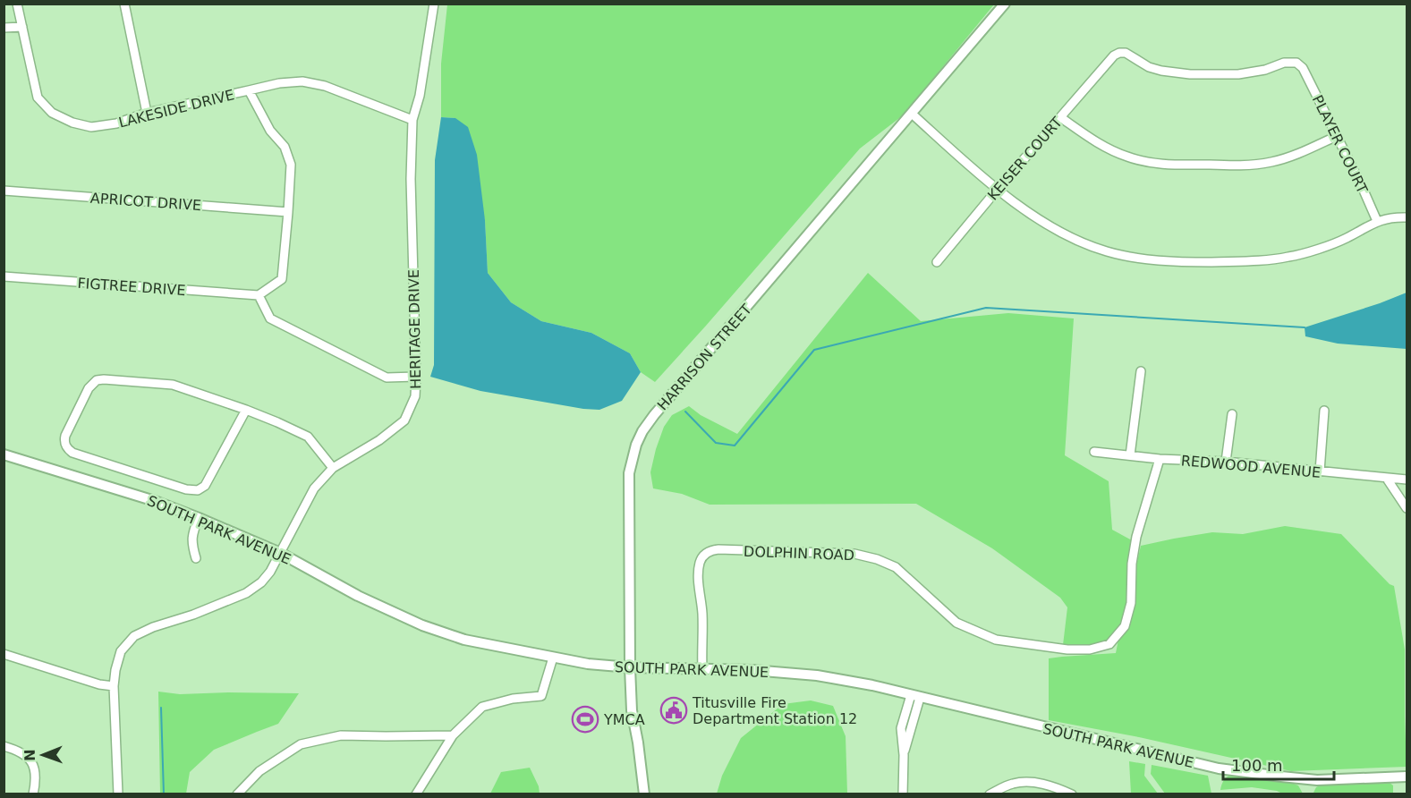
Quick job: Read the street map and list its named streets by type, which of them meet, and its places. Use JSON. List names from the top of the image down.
{
  "streets": {
    "street": [
      "LAKESIDE DRIVE",
      "PLAYER COURT",
      "KEISER COURT",
      "APRICOT DRIVE",
      "FIGTREE DRIVE",
      "HERITAGE DRIVE",
      "HARRISON STREET",
      "REDWOOD AVENUE",
      "SOUTH PARK AVENUE",
      "DOLPHIN ROAD"
    ]
  },
  "crossings": [
    ["LAKESIDE DRIVE", "HERITAGE DRIVE"],
    ["PLAYER COURT", "KEISER COURT"],
    ["HERITAGE DRIVE", "SOUTH PARK AVENUE"],
    ["HARRISON STREET", "SOUTH PARK AVENUE"],
    ["REDWOOD AVENUE", "DOLPHIN ROAD"],
    ["SOUTH PARK AVENUE", "DOLPHIN ROAD"]
  ],
  "places": {
    "public building": ["Titusville Fire Department Station 12"],
    "sports": ["YMCA"]
  },
  "scale_bar": "100 m",
  "north": "left"
}
